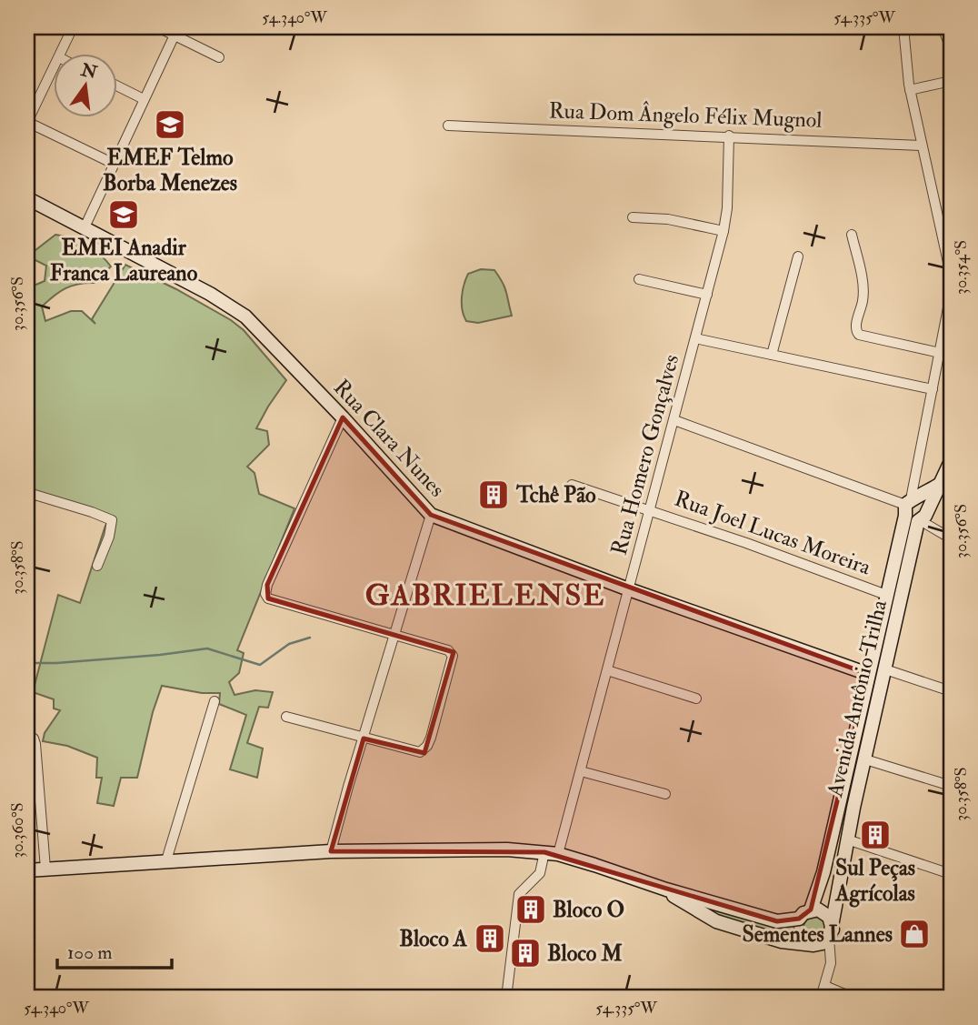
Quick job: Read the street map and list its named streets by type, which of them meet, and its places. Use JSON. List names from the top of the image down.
{
  "streets": {
    "main road": ["Rua Clara Nunes", "Avenida Antônio Trilha"],
    "street": ["Rua Dom Ângelo Félix Mugnol", "Rua Homero Gonçalves", "Rua Joel Lucas Moreira"]
  },
  "crossings": [
    ["Rua Dom Ângelo Félix Mugnol", "Rua Homero Gonçalves"],
    ["Rua Clara Nunes", "Rua Homero Gonçalves"],
    ["Rua Clara Nunes", "Avenida Antônio Trilha"],
    ["Rua Homero Gonçalves", "Rua Joel Lucas Moreira"],
    ["Rua Joel Lucas Moreira", "Avenida Antônio Trilha"]
  ],
  "districts": ["GABRIELENSE"],
  "places": {
    "school or university": ["EMEF Telmo Borba Menezes", "EMEI Anadir Franca Laureano"],
    "building": [
      "Tchê Pão",
      "Sul Peças Agrícolas",
      "Bloco O",
      "Bloco A",
      "Bloco M"
    ],
    "shop": ["Sementes Lannes"]
  },
  "scale_bar": "100 m",
  "north": "top",
  "coordinates": [
    "54.340°W",
    "54.335°W",
    "30.354°S",
    "30.356°S",
    "30.358°S",
    "30.360°S"
  ]
}
